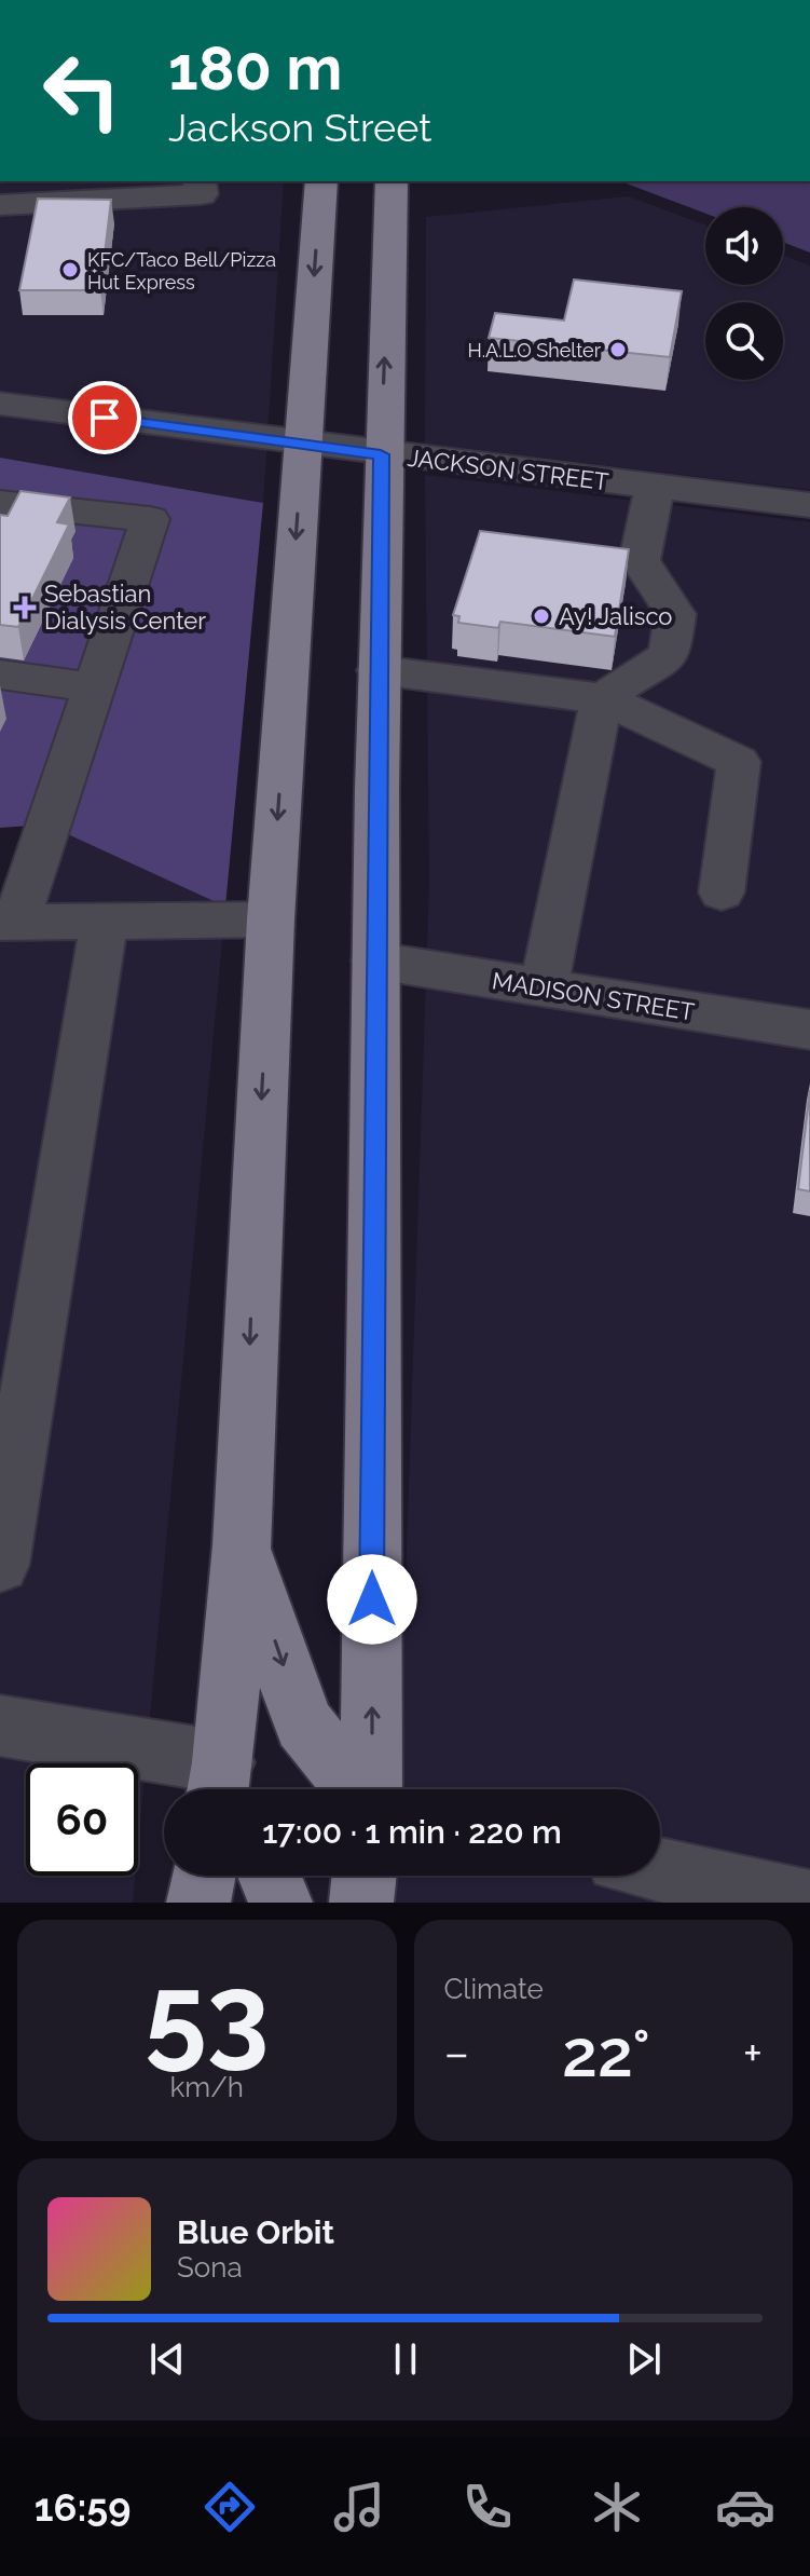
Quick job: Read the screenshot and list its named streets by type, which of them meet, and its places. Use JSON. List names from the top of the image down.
{
  "streets": {
    "street": ["JACKSON STREET", "MADISON STREET"]
  },
  "places": {
    "other": ["KFC/Taco Bell/Pizza Hut Express", "H.A.L.O Shelter", "Ay! Jalisco"],
    "health": ["Sebastian Dialysis Center"]
  },
  "page": {
    "turn": ["180 m", "Jackson Street"],
    "limit": "60",
    "trip": "17:00 · 1 min · 220 m",
    "tile": [
      ["53", "km/h"],
      "Climate"
    ],
    "heat": ["−", "22°", "+"],
    "song": ["Blue Orbit", "Sona"],
    "tabs": "16:59"
  }
}
